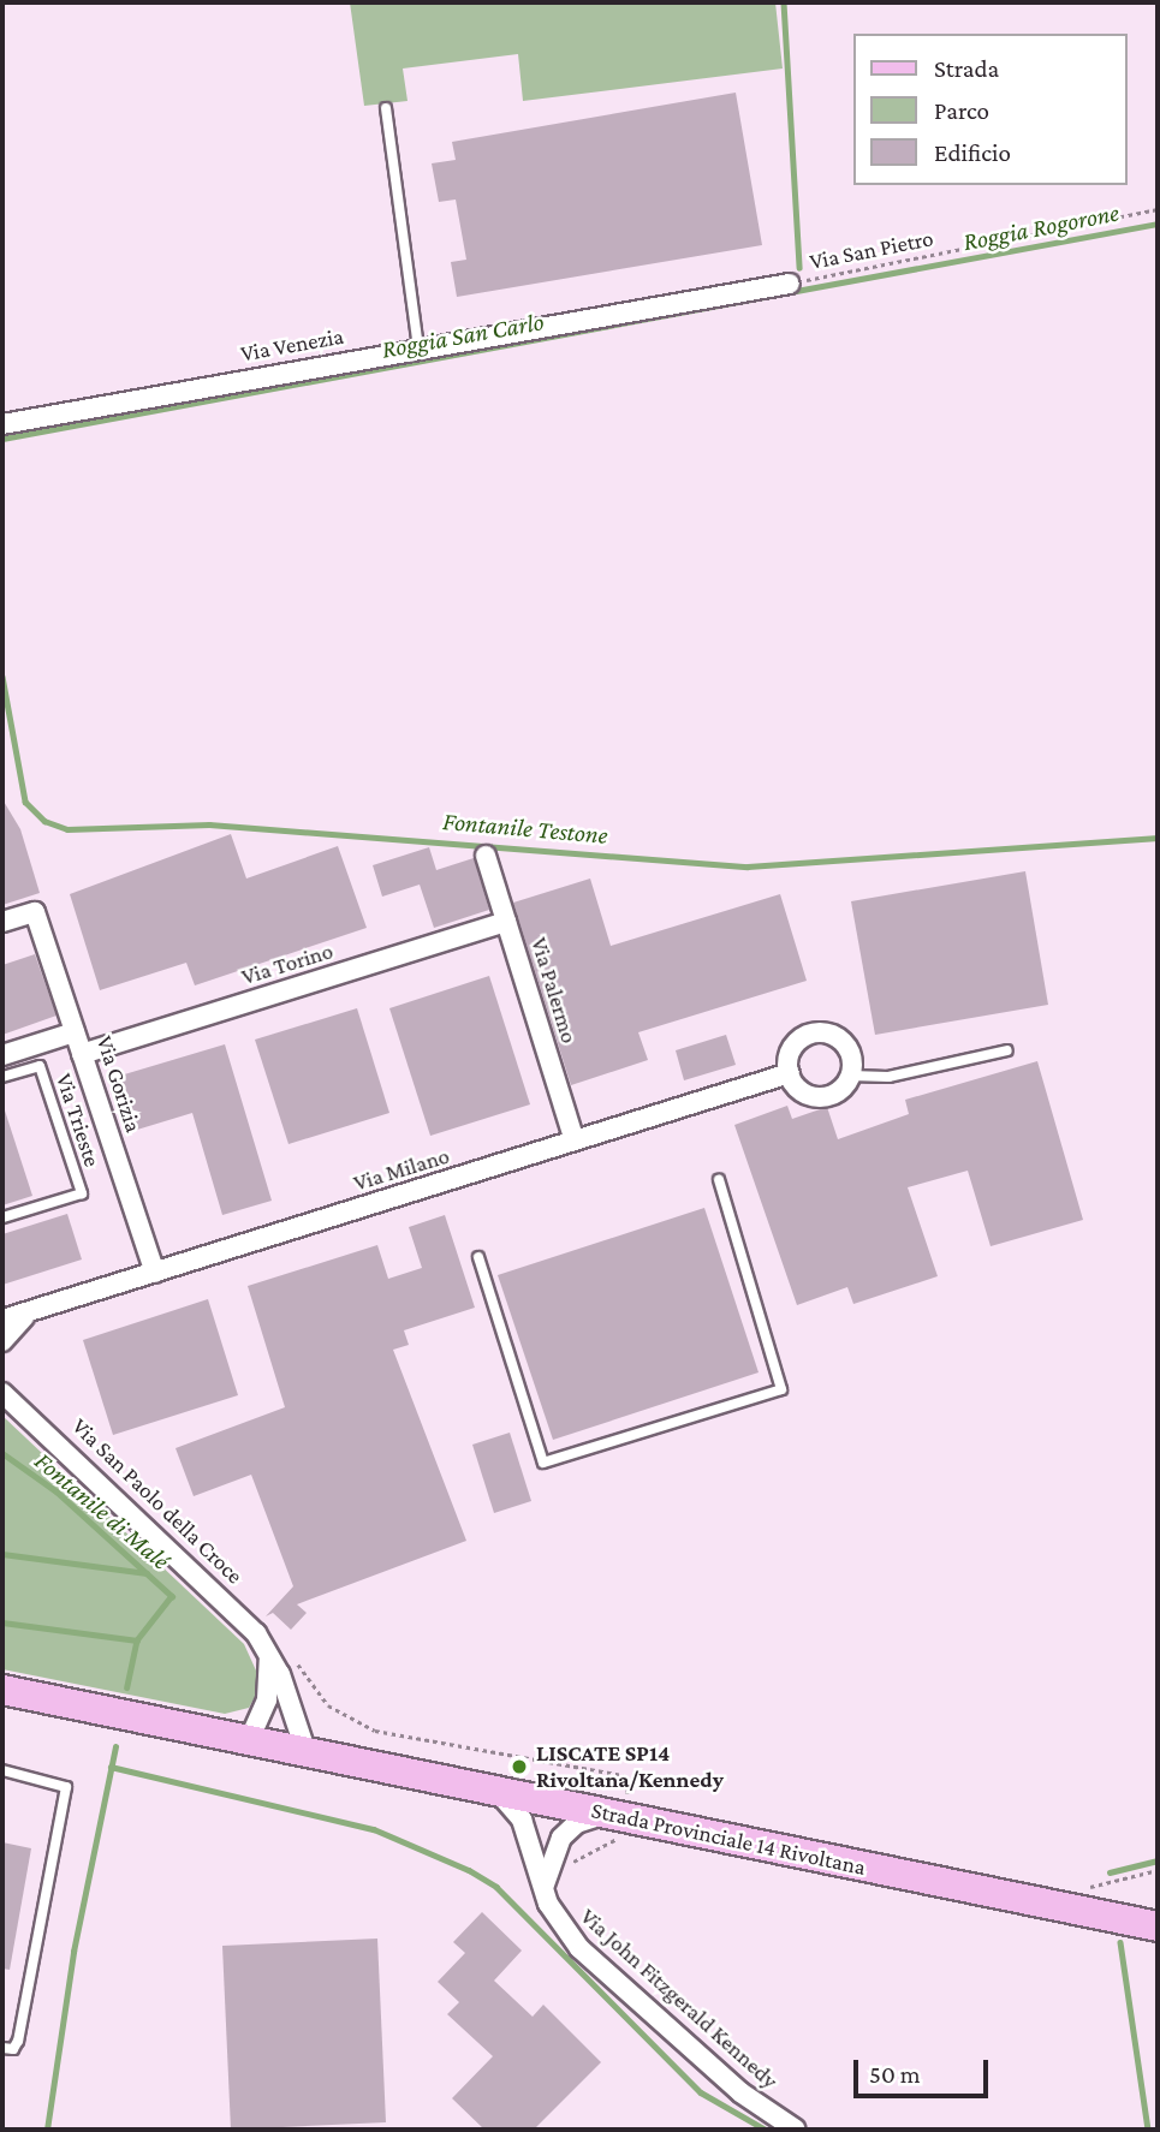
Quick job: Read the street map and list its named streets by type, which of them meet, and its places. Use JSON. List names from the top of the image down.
{
  "streets": {
    "main road": ["Strada Provinciale 14 Rivoltana"],
    "street": [
      "Via Venezia",
      "Via Torino",
      "Via Palermo",
      "Via Gorizia",
      "Via Milano",
      "Via San Paolo della Croce",
      "Via John Fitzgerald Kennedy"
    ],
    "lane": ["Via Trieste"],
    "path": ["Via San Pietro"]
  },
  "crossings": [
    ["Via San Pietro", "Via Venezia"],
    ["Via Torino", "Via Palermo"],
    ["Via Torino", "Via Gorizia"],
    ["Via Palermo", "Via Milano"],
    ["Via Gorizia", "Via Milano"],
    ["Via San Paolo della Croce", "Strada Provinciale 14 Rivoltana"],
    ["Strada Provinciale 14 Rivoltana", "Via John Fitzgerald Kennedy"]
  ],
  "water": [
    "Roggia Rogorone",
    "Roggia San Carlo",
    "Fontanile Testone",
    "Fontanile di Malé"
  ],
  "places": ["LISCATE SP14 Rivoltana/Kennedy"],
  "legend": ["Strada", "Parco", "Edificio"],
  "scale_bar": "50 m"
}
